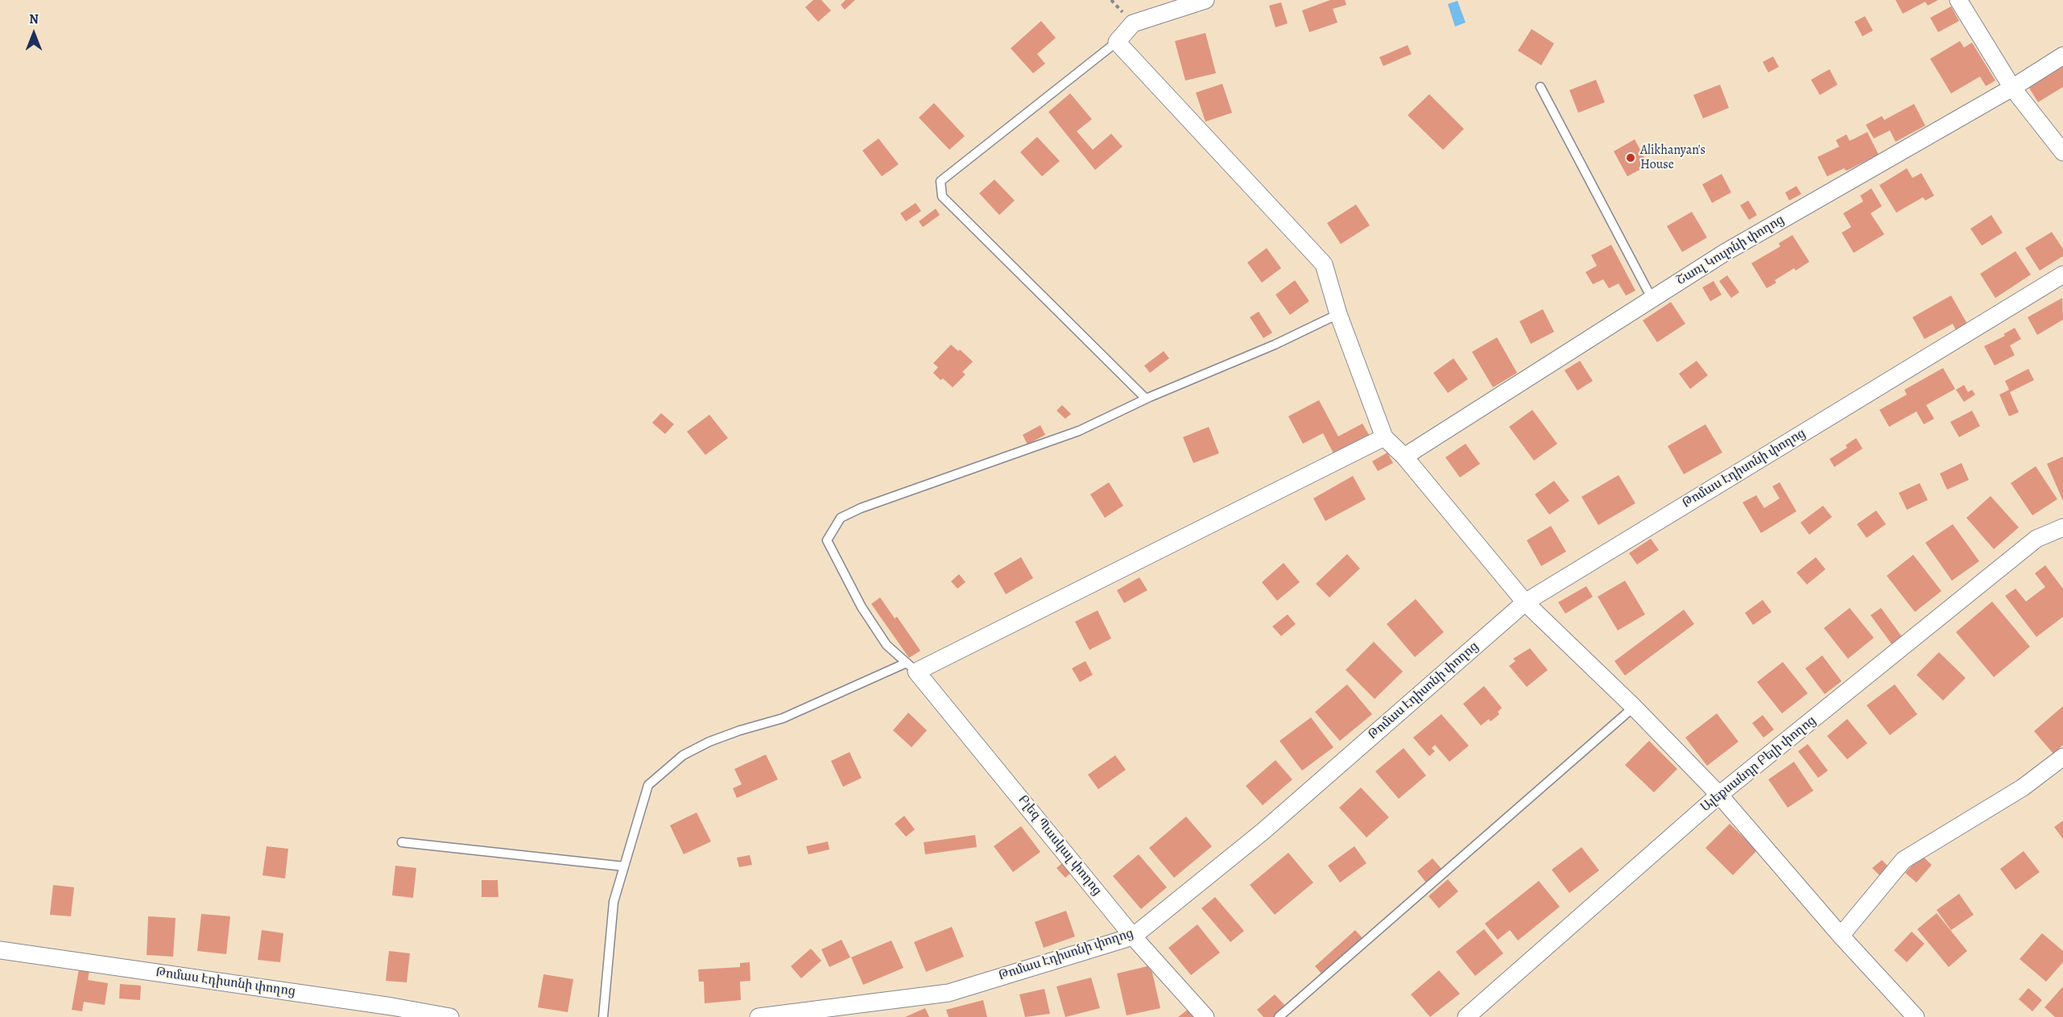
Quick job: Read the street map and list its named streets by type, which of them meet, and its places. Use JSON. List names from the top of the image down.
{
  "streets": {
    "street": [
      "Շառլ Կուլոնի փողոց",
      "Թոմաս Էդիսոնի փողոց",
      "Ալեքսանդր Բելի փողոց",
      "Բլեզ Պասկալ փողոց"
    ]
  },
  "crossings": [
    ["Թոմաս Էդիսոնի փողոց", "Բլեզ Պասկալ փողոց"]
  ],
  "places": ["Alikhanyan's House"],
  "north": "top"
}
